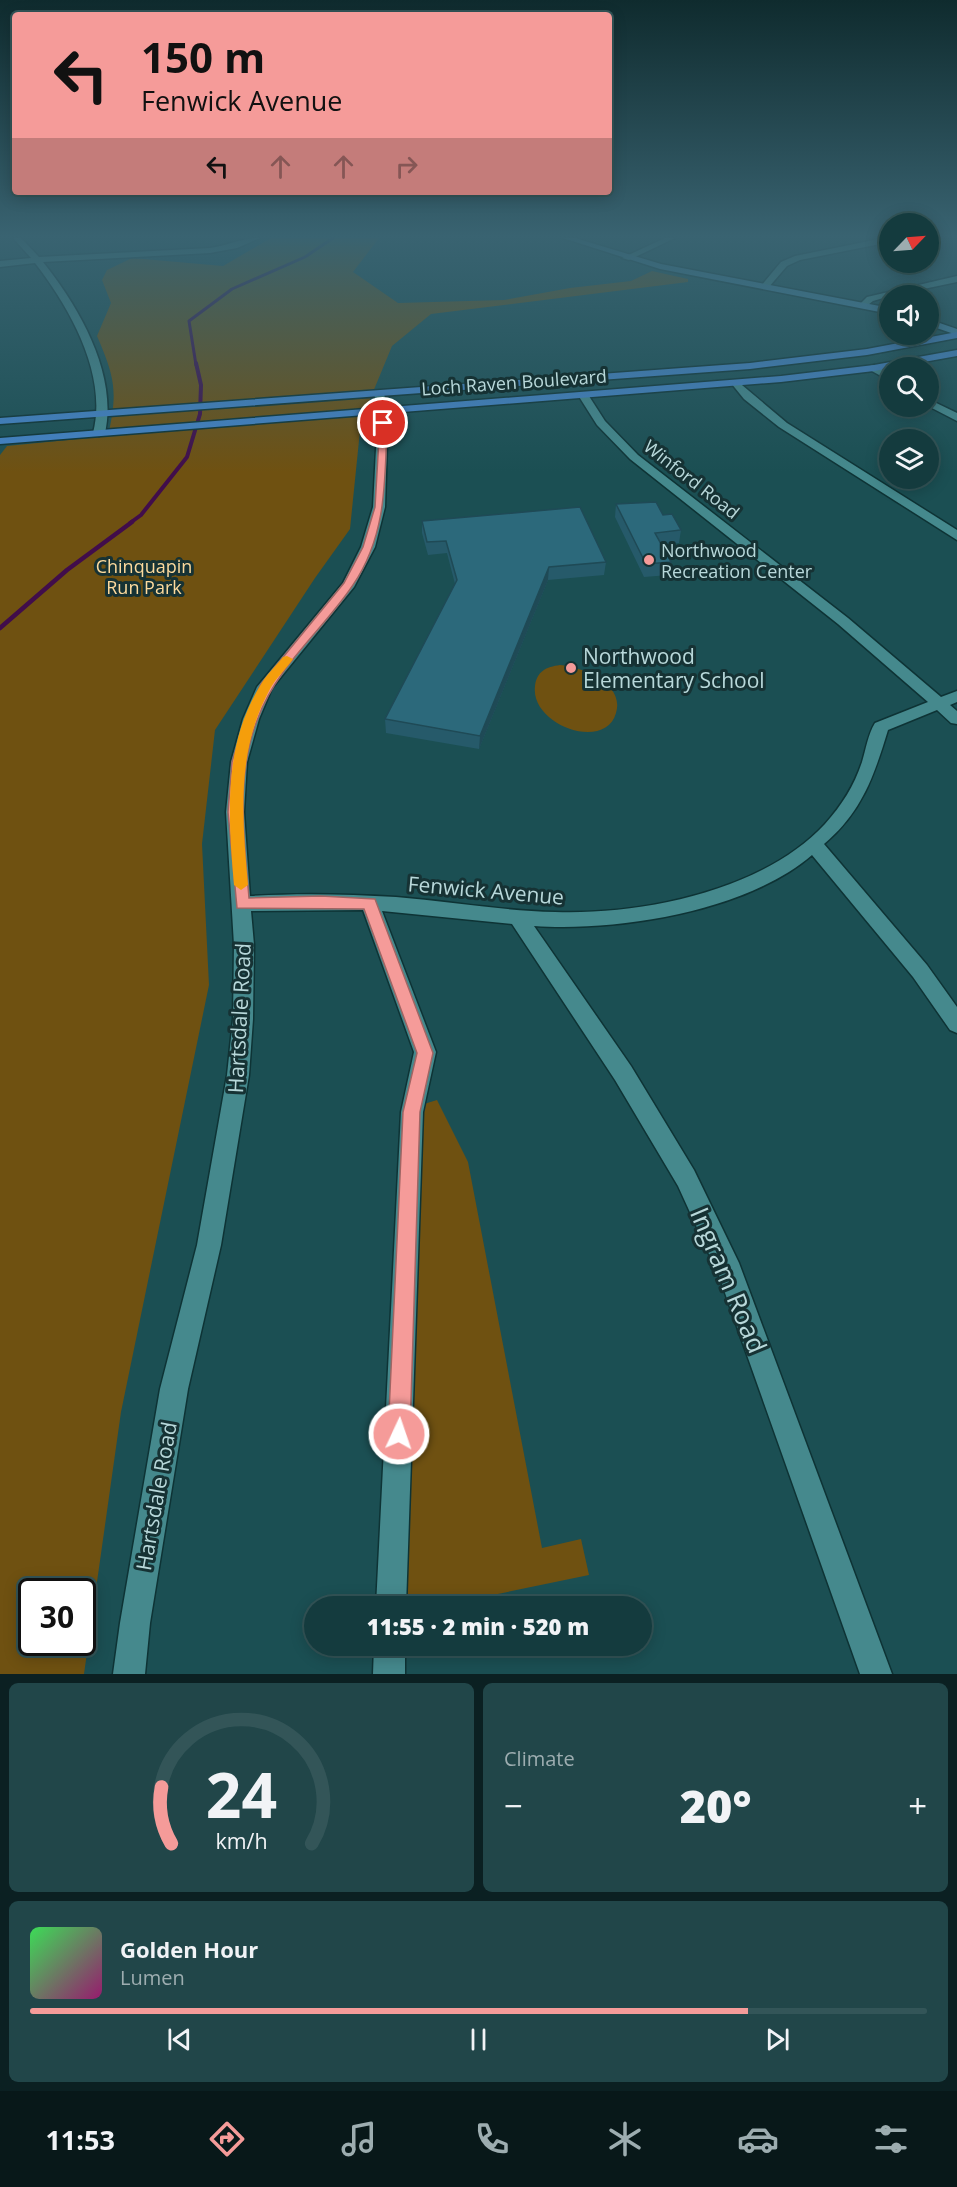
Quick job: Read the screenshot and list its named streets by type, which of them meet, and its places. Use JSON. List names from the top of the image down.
{
  "streets": {
    "main road": ["Loch Raven Boulevard"],
    "street": [
      "Winford Road",
      "Fenwick Avenue",
      "Hartsdale Road",
      "Ingram Road"
    ]
  },
  "crossings": [
    ["Loch Raven Boulevard", "Winford Road"],
    ["Loch Raven Boulevard", "Hartsdale Road"],
    ["Winford Road", "Fenwick Avenue"],
    ["Fenwick Avenue", "Hartsdale Road"],
    ["Fenwick Avenue", "Ingram Road"]
  ],
  "parks": ["Chinquapin Run Park"],
  "places": ["Northwood Recreation Center", "Northwood Elementary School"],
  "north": "top right",
  "page": {
    "turn": ["150 m", "Fenwick Avenue"],
    "limit": "30",
    "trip": "11:55 · 2 min · 520 m",
    "tile": "Climate",
    "heat": ["−", "20°", "+"],
    "song": ["Golden Hour", "Lumen"],
    "tabs": "11:53",
    "gauge": ["24", "km/h"]
  }
}
